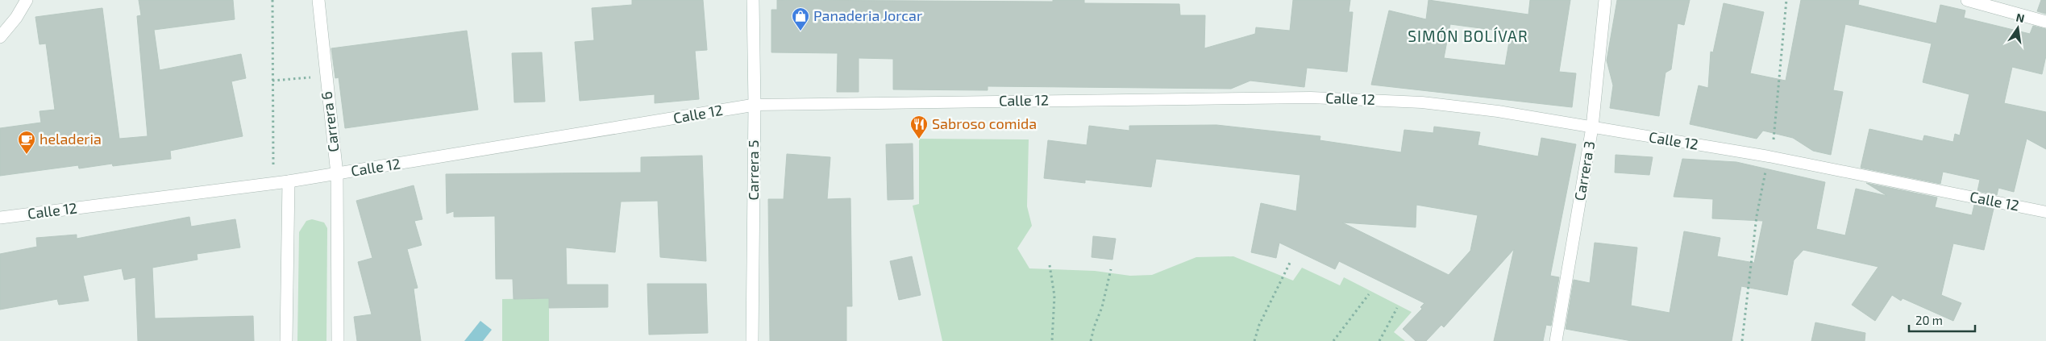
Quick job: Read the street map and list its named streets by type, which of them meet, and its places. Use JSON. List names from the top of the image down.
{
  "streets": {
    "street": [
      "Calle 12",
      "Carrera 6",
      "Carrera 5",
      "Carrera 3"
    ]
  },
  "crossings": [
    ["Calle 12", "Carrera 6"],
    ["Calle 12", "Carrera 5"],
    ["Calle 12", "Carrera 3"]
  ],
  "districts": ["SIMÓN BOLÍVAR"],
  "places": {
    "shop": ["Panaderia Jorcar"],
    "restaurant": ["Sabroso comida"],
    "cafe": ["heladeria"]
  },
  "scale_bar": "20 m",
  "north": "top"
}
